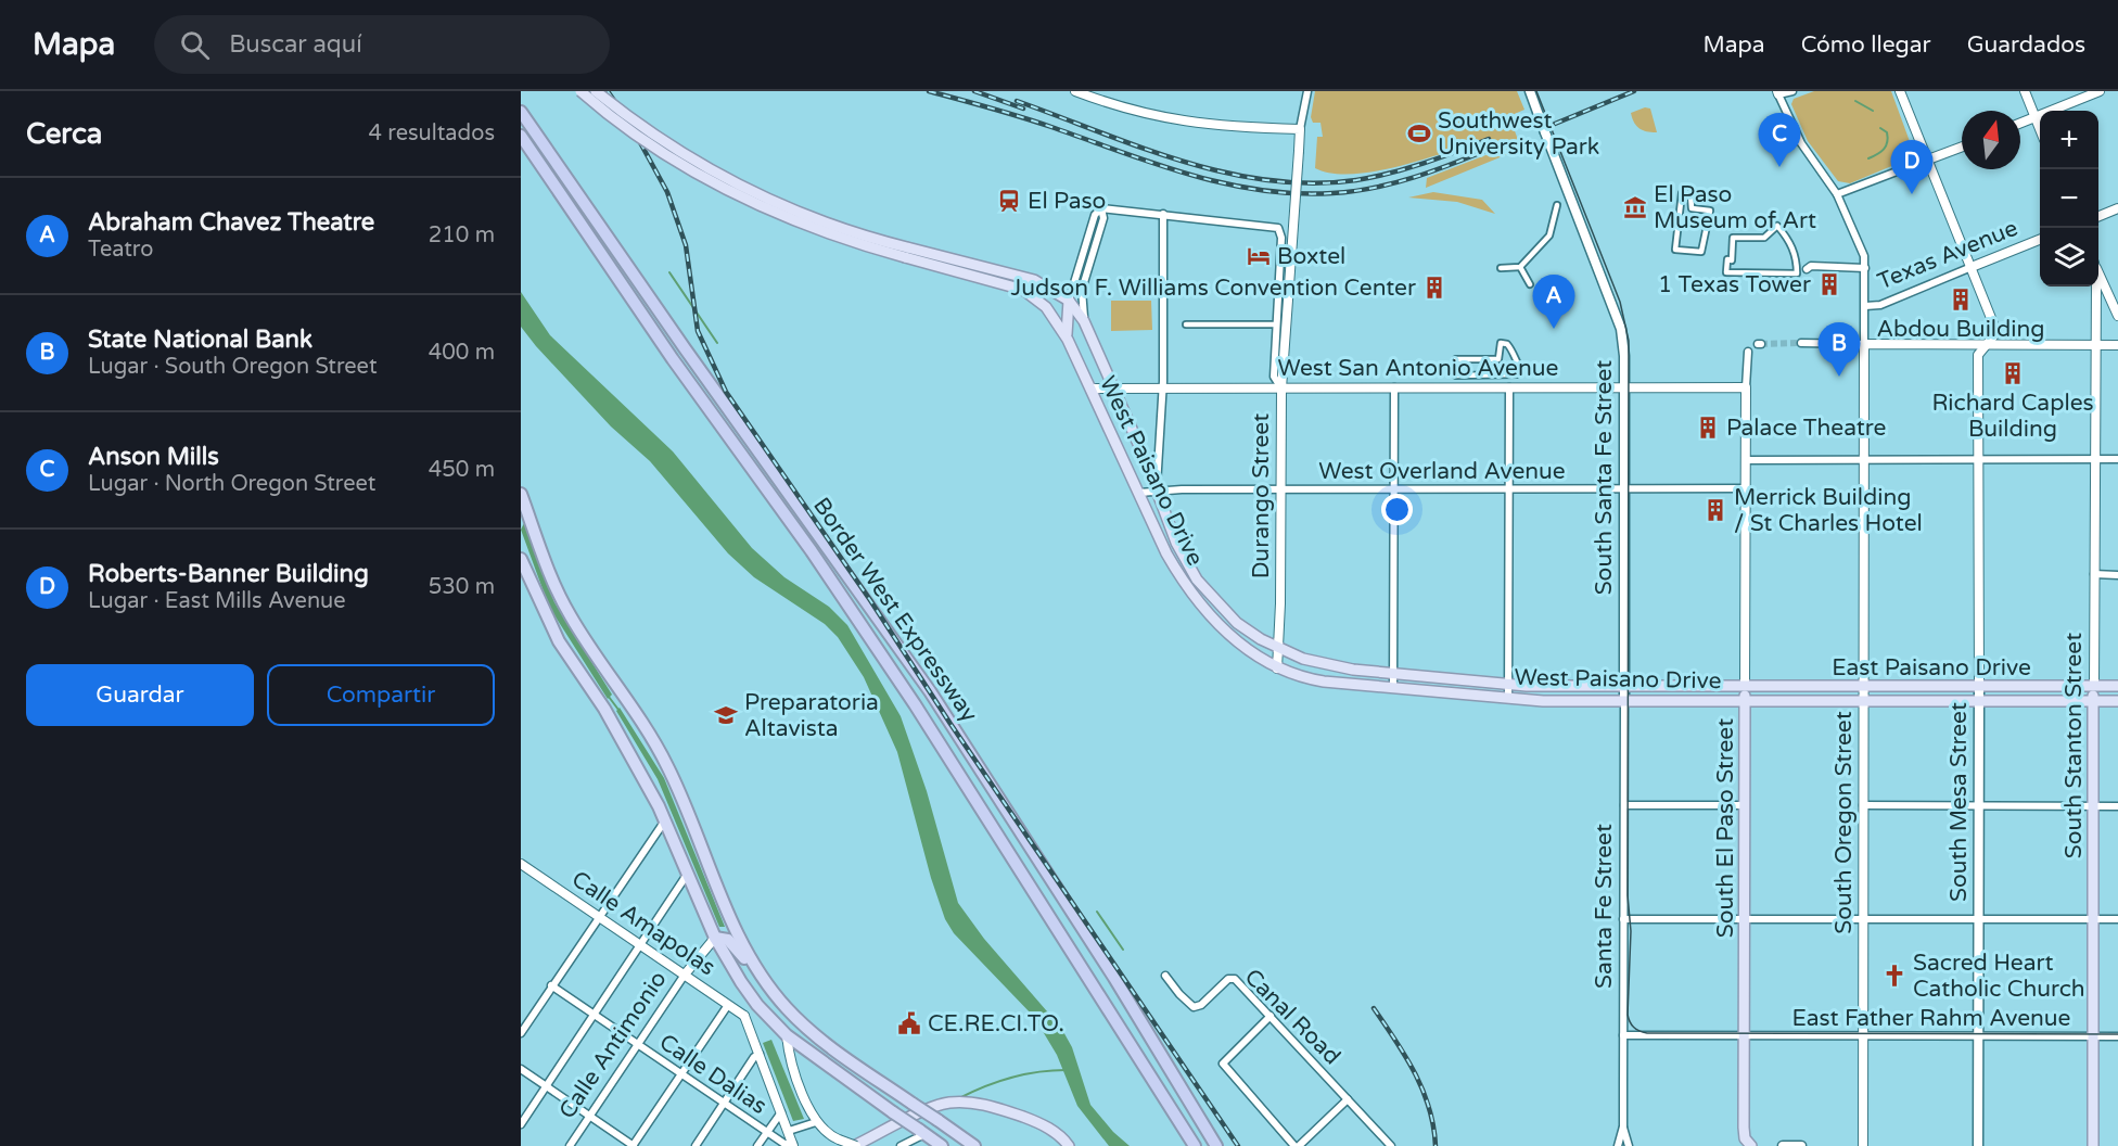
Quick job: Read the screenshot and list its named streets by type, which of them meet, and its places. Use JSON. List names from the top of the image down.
{
  "streets": {
    "highway": ["Border West Expressway"],
    "main road": [
      "West Paisano Drive",
      "South Santa Fe Street",
      "East Paisano Drive",
      "South Stanton Street",
      "South Mesa Street",
      "South El Paso Street",
      "Santa Fe Street"
    ],
    "street": [
      "Texas Avenue",
      "West San Antonio Avenue",
      "West Overland Avenue",
      "Durango Street",
      "South Oregon Street",
      "Calle Amapolas",
      "Canal Road",
      "East Father Rahm Avenue",
      "Calle Antimonio",
      "Calle Dalias"
    ]
  },
  "crossings": [
    ["Texas Avenue", "South Mesa Street"],
    ["West San Antonio Avenue", "West Paisano Drive"],
    ["West San Antonio Avenue", "South Santa Fe Street"],
    ["West San Antonio Avenue", "Durango Street"],
    ["West San Antonio Avenue", "South El Paso Street"],
    ["West Paisano Drive", "West Overland Avenue"],
    ["West Paisano Drive", "South Santa Fe Street"],
    ["West Paisano Drive", "Durango Street"],
    ["West Paisano Drive", "East Paisano Drive"],
    ["West Paisano Drive", "South El Paso Street"],
    ["West Paisano Drive", "Santa Fe Street"],
    ["West Overland Avenue", "South Santa Fe Street"],
    ["West Overland Avenue", "Durango Street"],
    ["West Overland Avenue", "South El Paso Street"],
    ["South Santa Fe Street", "Santa Fe Street"],
    ["East Paisano Drive", "South Stanton Street"],
    ["East Paisano Drive", "South Mesa Street"],
    ["East Paisano Drive", "South Oregon Street"],
    ["East Paisano Drive", "South El Paso Street"],
    ["South Stanton Street", "East Father Rahm Avenue"],
    ["South Mesa Street", "East Father Rahm Avenue"],
    ["South Oregon Street", "East Father Rahm Avenue"],
    ["South El Paso Street", "East Father Rahm Avenue"],
    ["Santa Fe Street", "East Father Rahm Avenue"],
    ["Calle Amapolas", "Calle Antimonio"],
    ["Calle Antimonio", "Calle Dalias"]
  ],
  "places": {
    "sports": ["Southwest University Park"],
    "station": ["El Paso"],
    "museum": ["El Paso Museum of Art"],
    "hotel": ["Boxtel"],
    "building": [
      "1 Texas Tower",
      "Judson F. Williams Convention Center",
      "Abdou Building",
      "Richard Caples Building",
      "Palace Theatre",
      "Merrick Building / St Charles Hotel"
    ],
    "school or university": ["Preparatoria Altavista"],
    "church": ["Sacred Heart Catholic Church"],
    "public building": ["CE.RE.CI.TO."]
  },
  "north": "top",
  "page": {
    "header": "Mapa",
    "search": "Buscar aquí",
    "nav": ["Mapa", "Cómo llegar", "Guardados"],
    "heading": ["Cerca", "4 resultados"],
    "map_buttons": ["+", "−"],
    "pins": [
      "C",
      "D",
      "A",
      "B"
    ],
    "list": [
      {
        "mark": "A",
        "name": "Abraham Chavez Theatre",
        "note": "Teatro",
        "value": "210 m"
      },
      {
        "mark": "B",
        "name": "State National Bank",
        "note": "Lugar · South Oregon Street",
        "value": "400 m"
      },
      {
        "mark": "C",
        "name": "Anson Mills",
        "note": "Lugar · North Oregon Street",
        "value": "450 m"
      },
      {
        "mark": "D",
        "name": "Roberts-Banner Building",
        "note": "Lugar · East Mills Avenue",
        "value": "530 m"
      }
    ],
    "buttons": ["Guardar", "Compartir"]
  }
}
